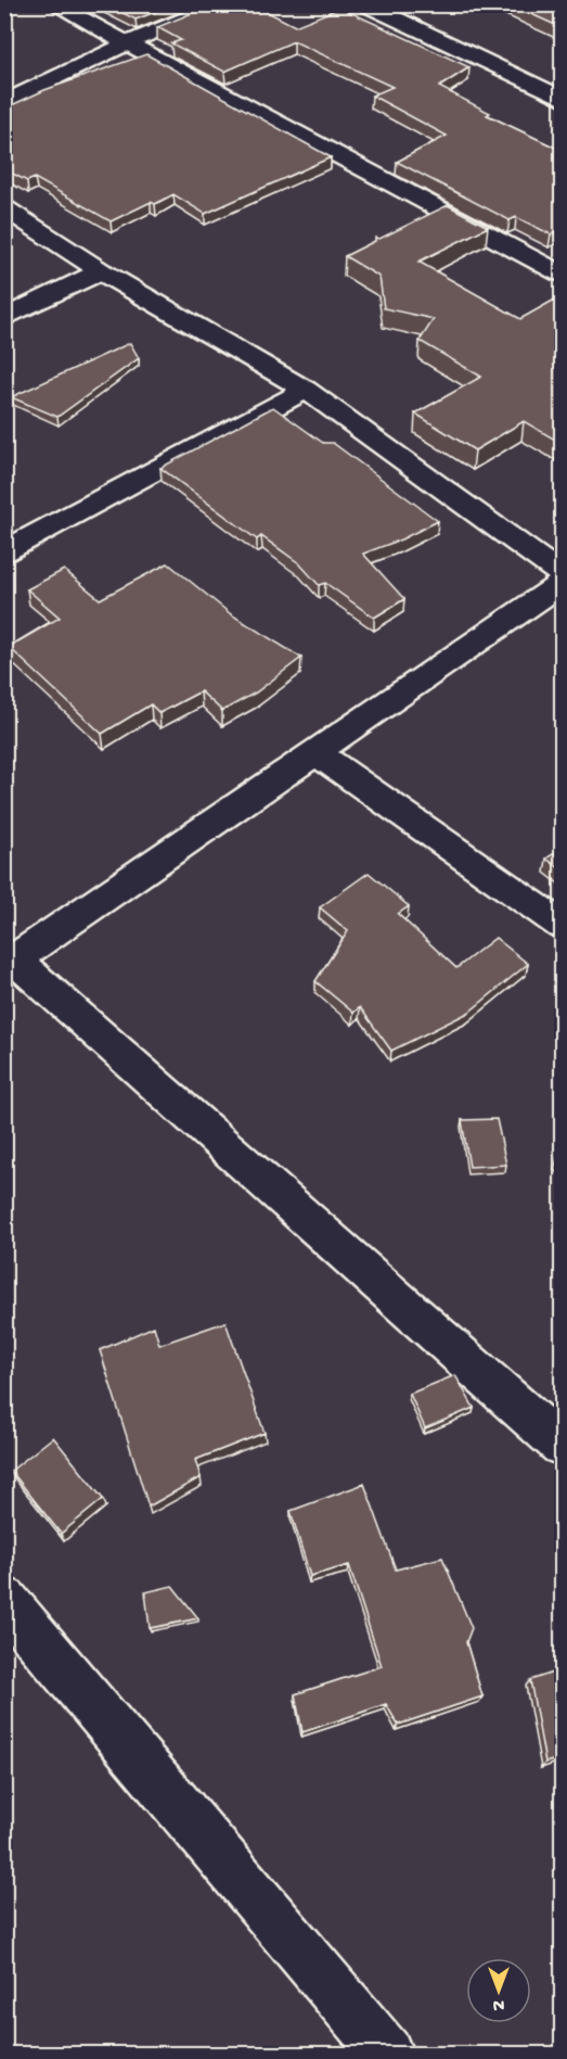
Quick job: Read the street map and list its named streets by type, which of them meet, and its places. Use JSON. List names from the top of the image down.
{
  "north": "bottom"
}
